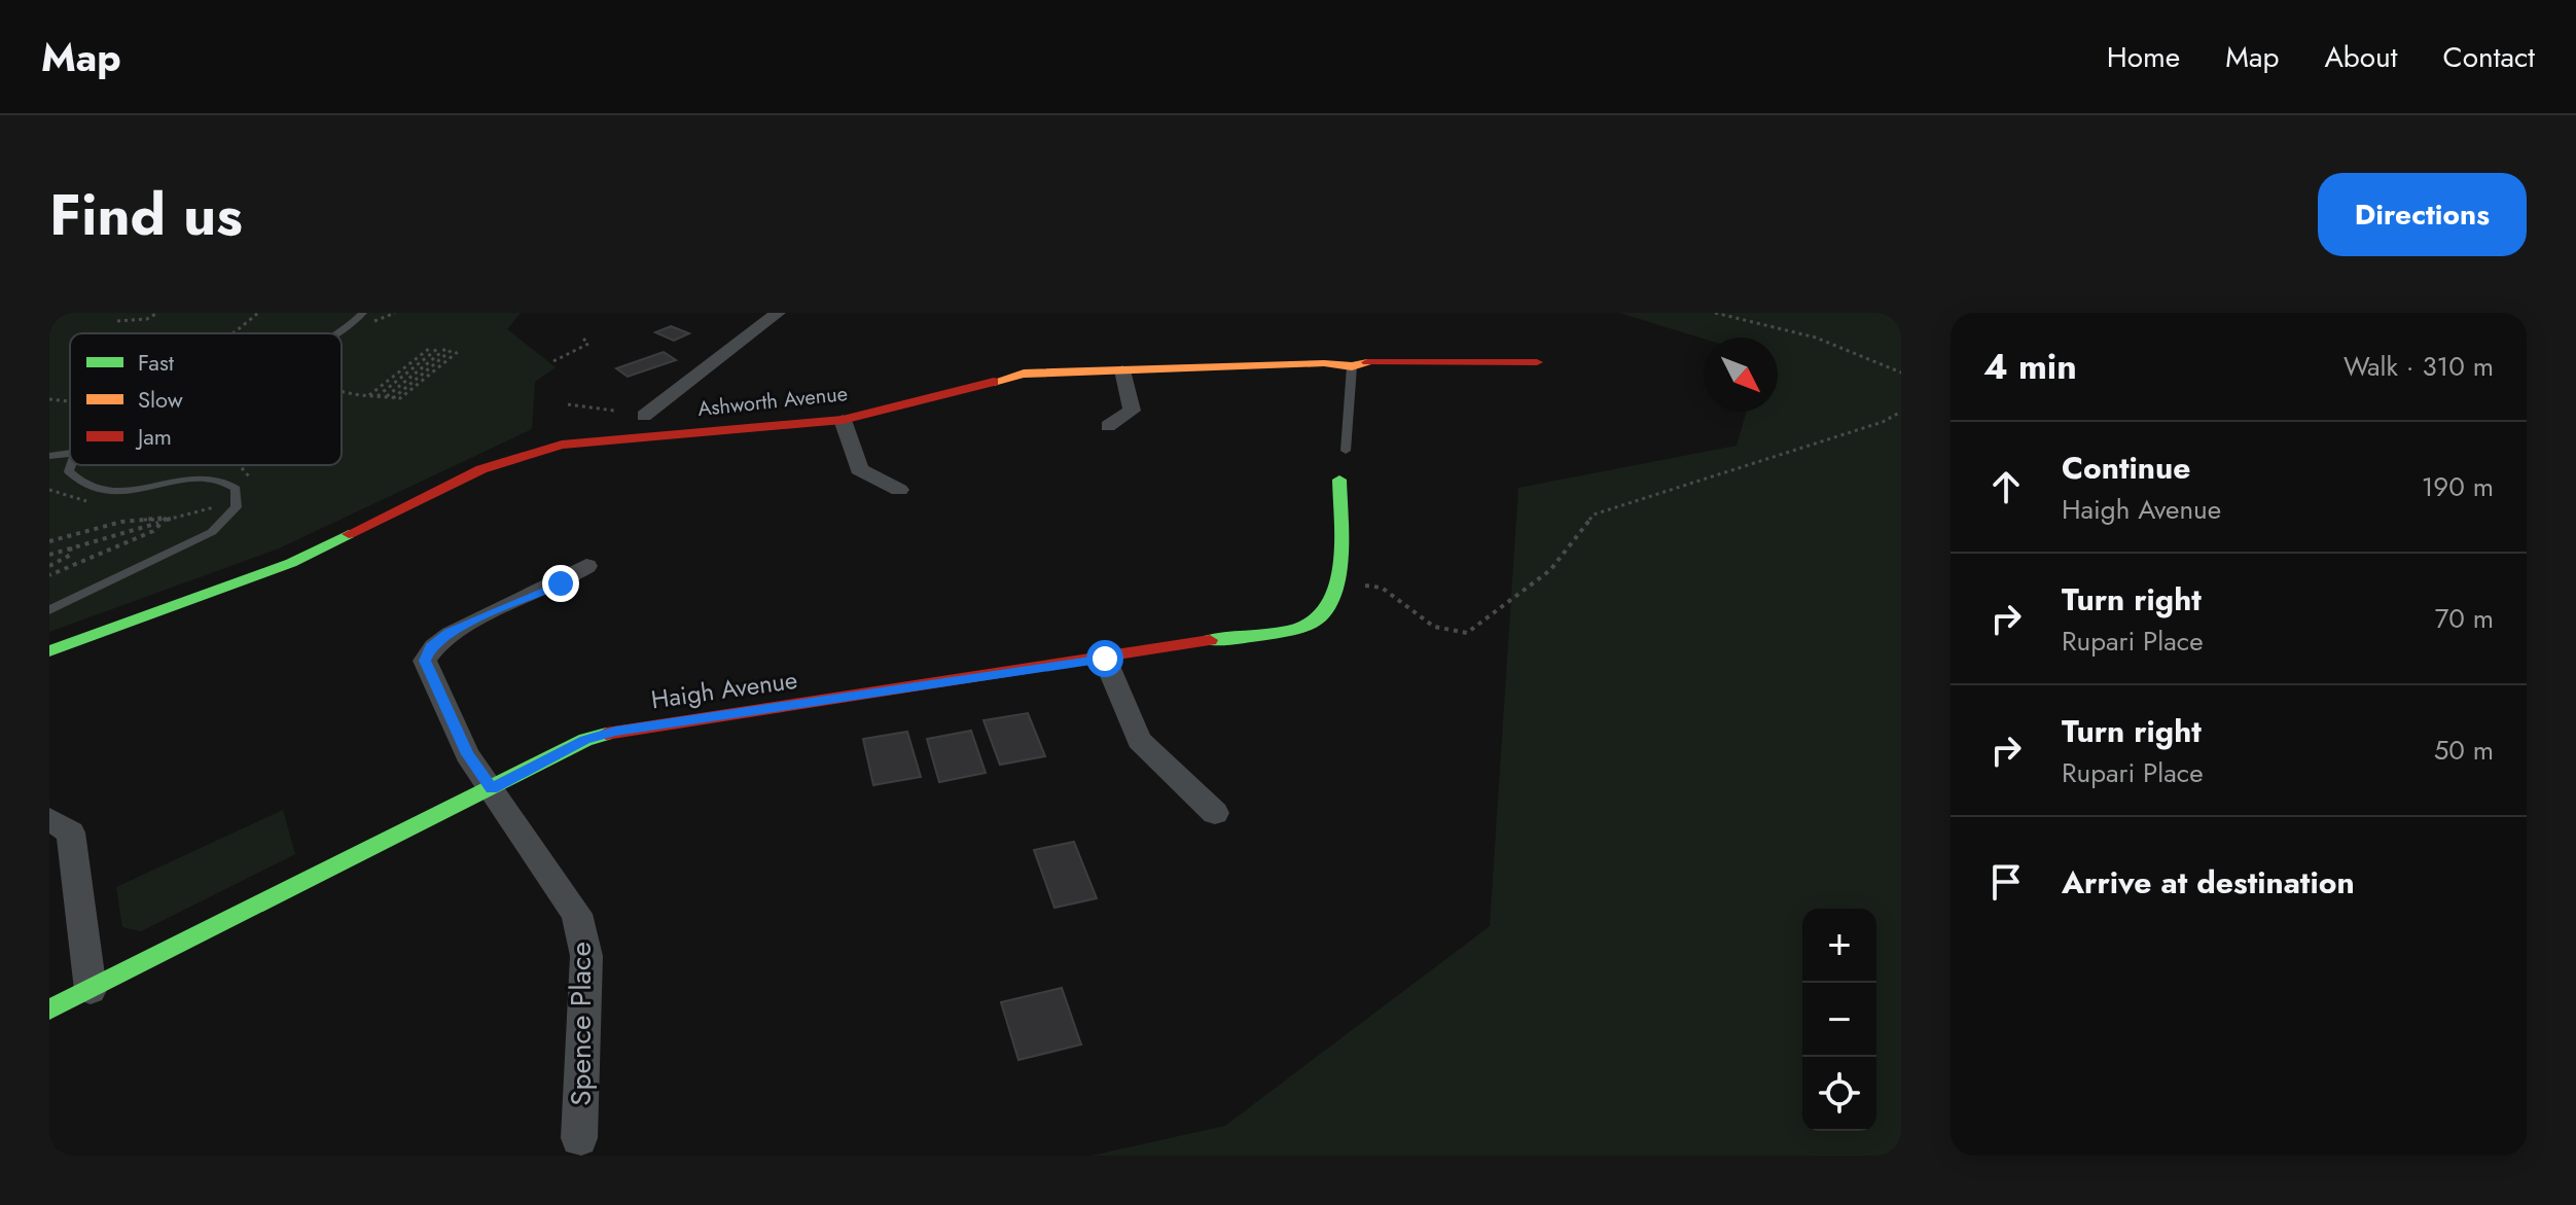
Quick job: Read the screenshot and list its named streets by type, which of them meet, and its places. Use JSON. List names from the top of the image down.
{
  "streets": {
    "street": ["Ashworth Avenue", "Haigh Avenue", "Spence Place"]
  },
  "crossings": [
    ["Haigh Avenue", "Spence Place"]
  ],
  "legend": ["Fast", "Slow", "Jam"],
  "north": "bottom right",
  "page": {
    "header": "Map",
    "nav": [
      "Home",
      "Map",
      "About",
      "Contact"
    ],
    "title": "Find us",
    "buttons": "Directions",
    "heading": ["4 min", "Walk · 310 m"],
    "list": [
      ["Continue", "Haigh Avenue", "190 m"],
      ["Turn right", "Rupari Place", "70 m"],
      ["Turn right", "Rupari Place", "50 m"],
      "Arrive at destination"
    ],
    "map_buttons": ["+", "−"]
  }
}
